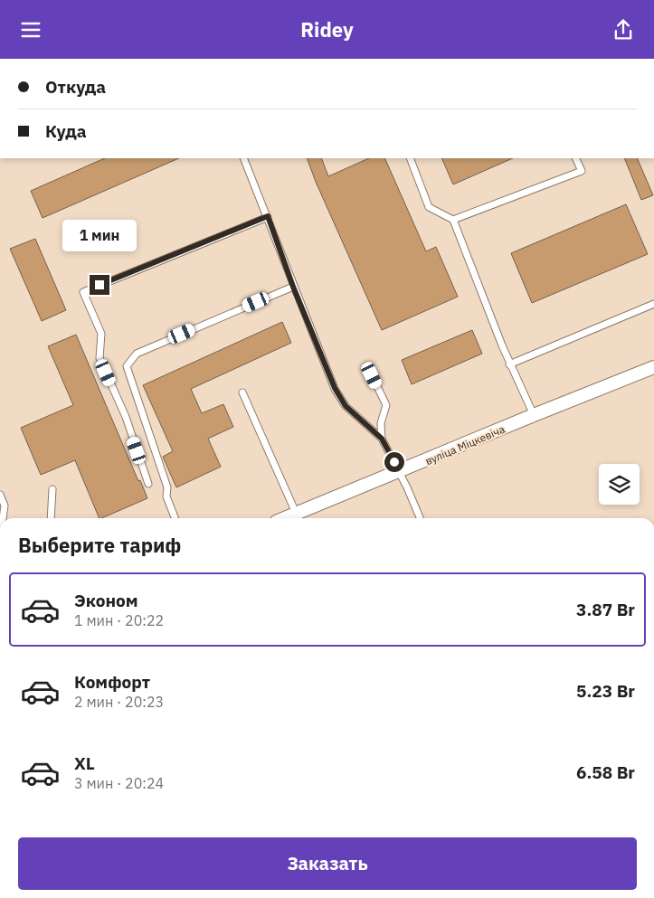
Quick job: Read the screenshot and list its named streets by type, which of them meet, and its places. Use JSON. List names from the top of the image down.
{
  "streets": {
    "street": ["вуліца Міцкевіча"]
  },
  "page": {
    "header": "Ridey",
    "banner": ["Откуда", "Куда"],
    "bubble": "1 мин",
    "heading": "Выберите тариф",
    "list": [
      {
        "name": "Эконом",
        "note": "1 мин · 20:22",
        "value": "3.87 Br"
      },
      {
        "name": "Комфорт",
        "note": "2 мин · 20:23",
        "value": "5.23 Br"
      },
      {
        "name": "XL",
        "note": "3 мин · 20:24",
        "value": "6.58 Br"
      }
    ],
    "buttons": "Заказать"
  }
}
